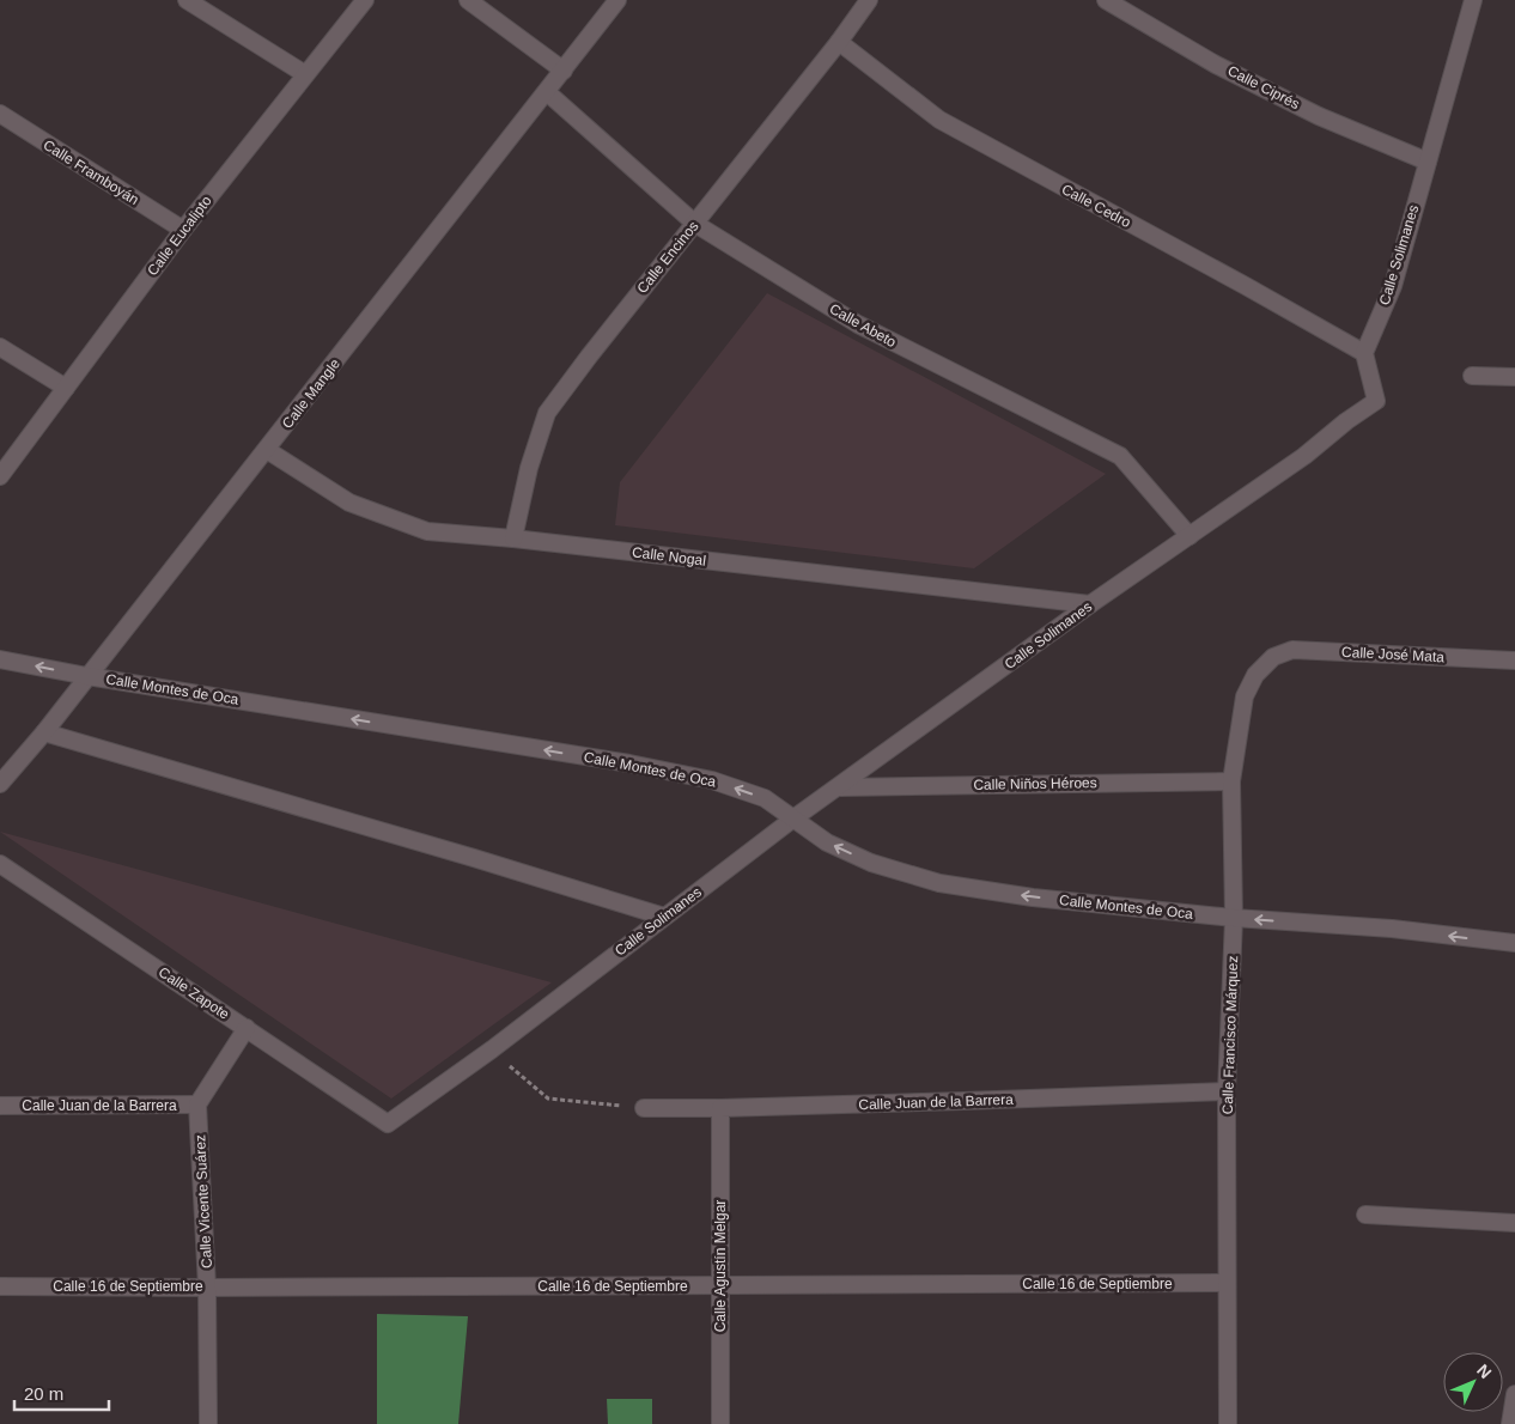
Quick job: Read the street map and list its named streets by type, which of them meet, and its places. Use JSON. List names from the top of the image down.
{
  "streets": {
    "street": [
      "Calle Ciprés",
      "Calle Framboyán",
      "Calle Cedro",
      "Calle Eucalipto",
      "Calle Solimanes",
      "Calle Encinos",
      "Calle Abeto",
      "Calle Mangle",
      "Calle Nogal",
      "Calle José Mata",
      "Calle Montes de Oca",
      "Calle Niños Héroes",
      "Calle Zapote",
      "Calle Francisco Márquez",
      "Calle Juan de la Barrera",
      "Calle Vicente Suárez",
      "Calle Agustín Melgar",
      "Calle 16 de Septiembre"
    ]
  },
  "crossings": [
    ["Calle Ciprés", "Calle Solimanes"],
    ["Calle Framboyán", "Calle Eucalipto"],
    ["Calle Cedro", "Calle Solimanes"],
    ["Calle Cedro", "Calle Encinos"],
    ["Calle Solimanes", "Calle Abeto"],
    ["Calle Solimanes", "Calle Nogal"],
    ["Calle Solimanes", "Calle Montes de Oca"],
    ["Calle Solimanes", "Calle Niños Héroes"],
    ["Calle Solimanes", "Calle Zapote"],
    ["Calle Encinos", "Calle Abeto"],
    ["Calle Encinos", "Calle Nogal"],
    ["Calle Abeto", "Calle Mangle"],
    ["Calle Mangle", "Calle Nogal"],
    ["Calle Mangle", "Calle Montes de Oca"],
    ["Calle José Mata", "Calle Francisco Márquez"],
    ["Calle Montes de Oca", "Calle Francisco Márquez"],
    ["Calle Niños Héroes", "Calle Francisco Márquez"],
    ["Calle Francisco Márquez", "Calle Juan de la Barrera"],
    ["Calle Francisco Márquez", "Calle 16 de Septiembre"],
    ["Calle Juan de la Barrera", "Calle Vicente Suárez"],
    ["Calle Juan de la Barrera", "Calle Agustín Melgar"],
    ["Calle Vicente Suárez", "Calle 16 de Septiembre"],
    ["Calle Agustín Melgar", "Calle 16 de Septiembre"]
  ],
  "scale_bar": "20 m",
  "north": "top right"
}
